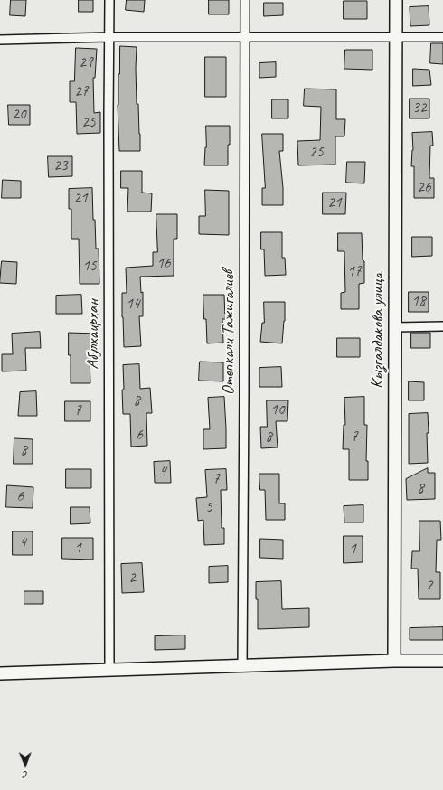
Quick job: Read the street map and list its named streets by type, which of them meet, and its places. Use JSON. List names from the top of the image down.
{
  "streets": {
    "street": ["Кызгалдакова улица", "Отепкали Тажигалиев", "Абулхаирхан"]
  },
  "house_numbers": [
    "29",
    "27",
    "32",
    "20",
    "25",
    "25",
    "23",
    "26",
    "21",
    "21",
    "16",
    "15",
    "17",
    "18",
    "14",
    "8",
    "10",
    "7",
    "6",
    "8",
    "7",
    "8",
    "4",
    "7",
    "8",
    "6",
    "5",
    "4",
    "1",
    "1",
    "2",
    "2"
  ],
  "north": "bottom"
}
